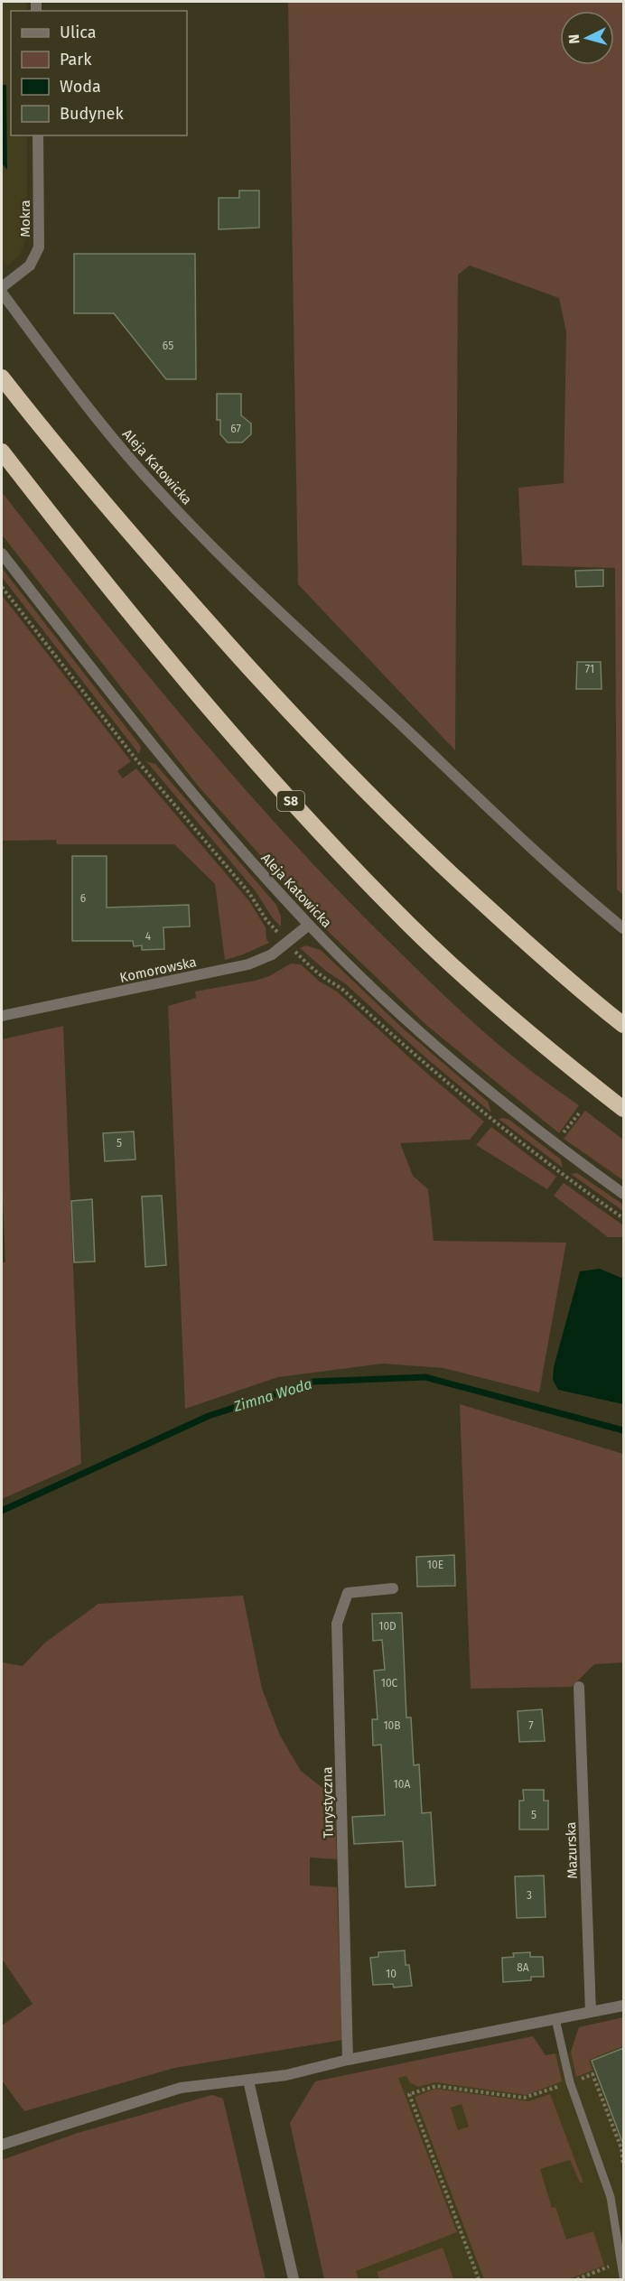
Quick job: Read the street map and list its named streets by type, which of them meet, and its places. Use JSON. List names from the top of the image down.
{
  "streets": {
    "highway": ["S8"],
    "street": [
      "Mokra",
      "Aleja Katowicka",
      "Komorowska",
      "Turystyczna",
      "Mazurska"
    ]
  },
  "crossings": [
    ["Aleja Katowicka", "Komorowska"]
  ],
  "water": ["Zimna Woda"],
  "house_numbers": [
    "65",
    "67",
    "71",
    "6",
    "4",
    "5",
    "10E",
    "10D",
    "10C",
    "10B",
    "7",
    "10A",
    "5",
    "3",
    "8A",
    "10"
  ],
  "legend": [
    "Ulica",
    "Park",
    "Woda",
    "Budynek"
  ],
  "north": "left"
}
